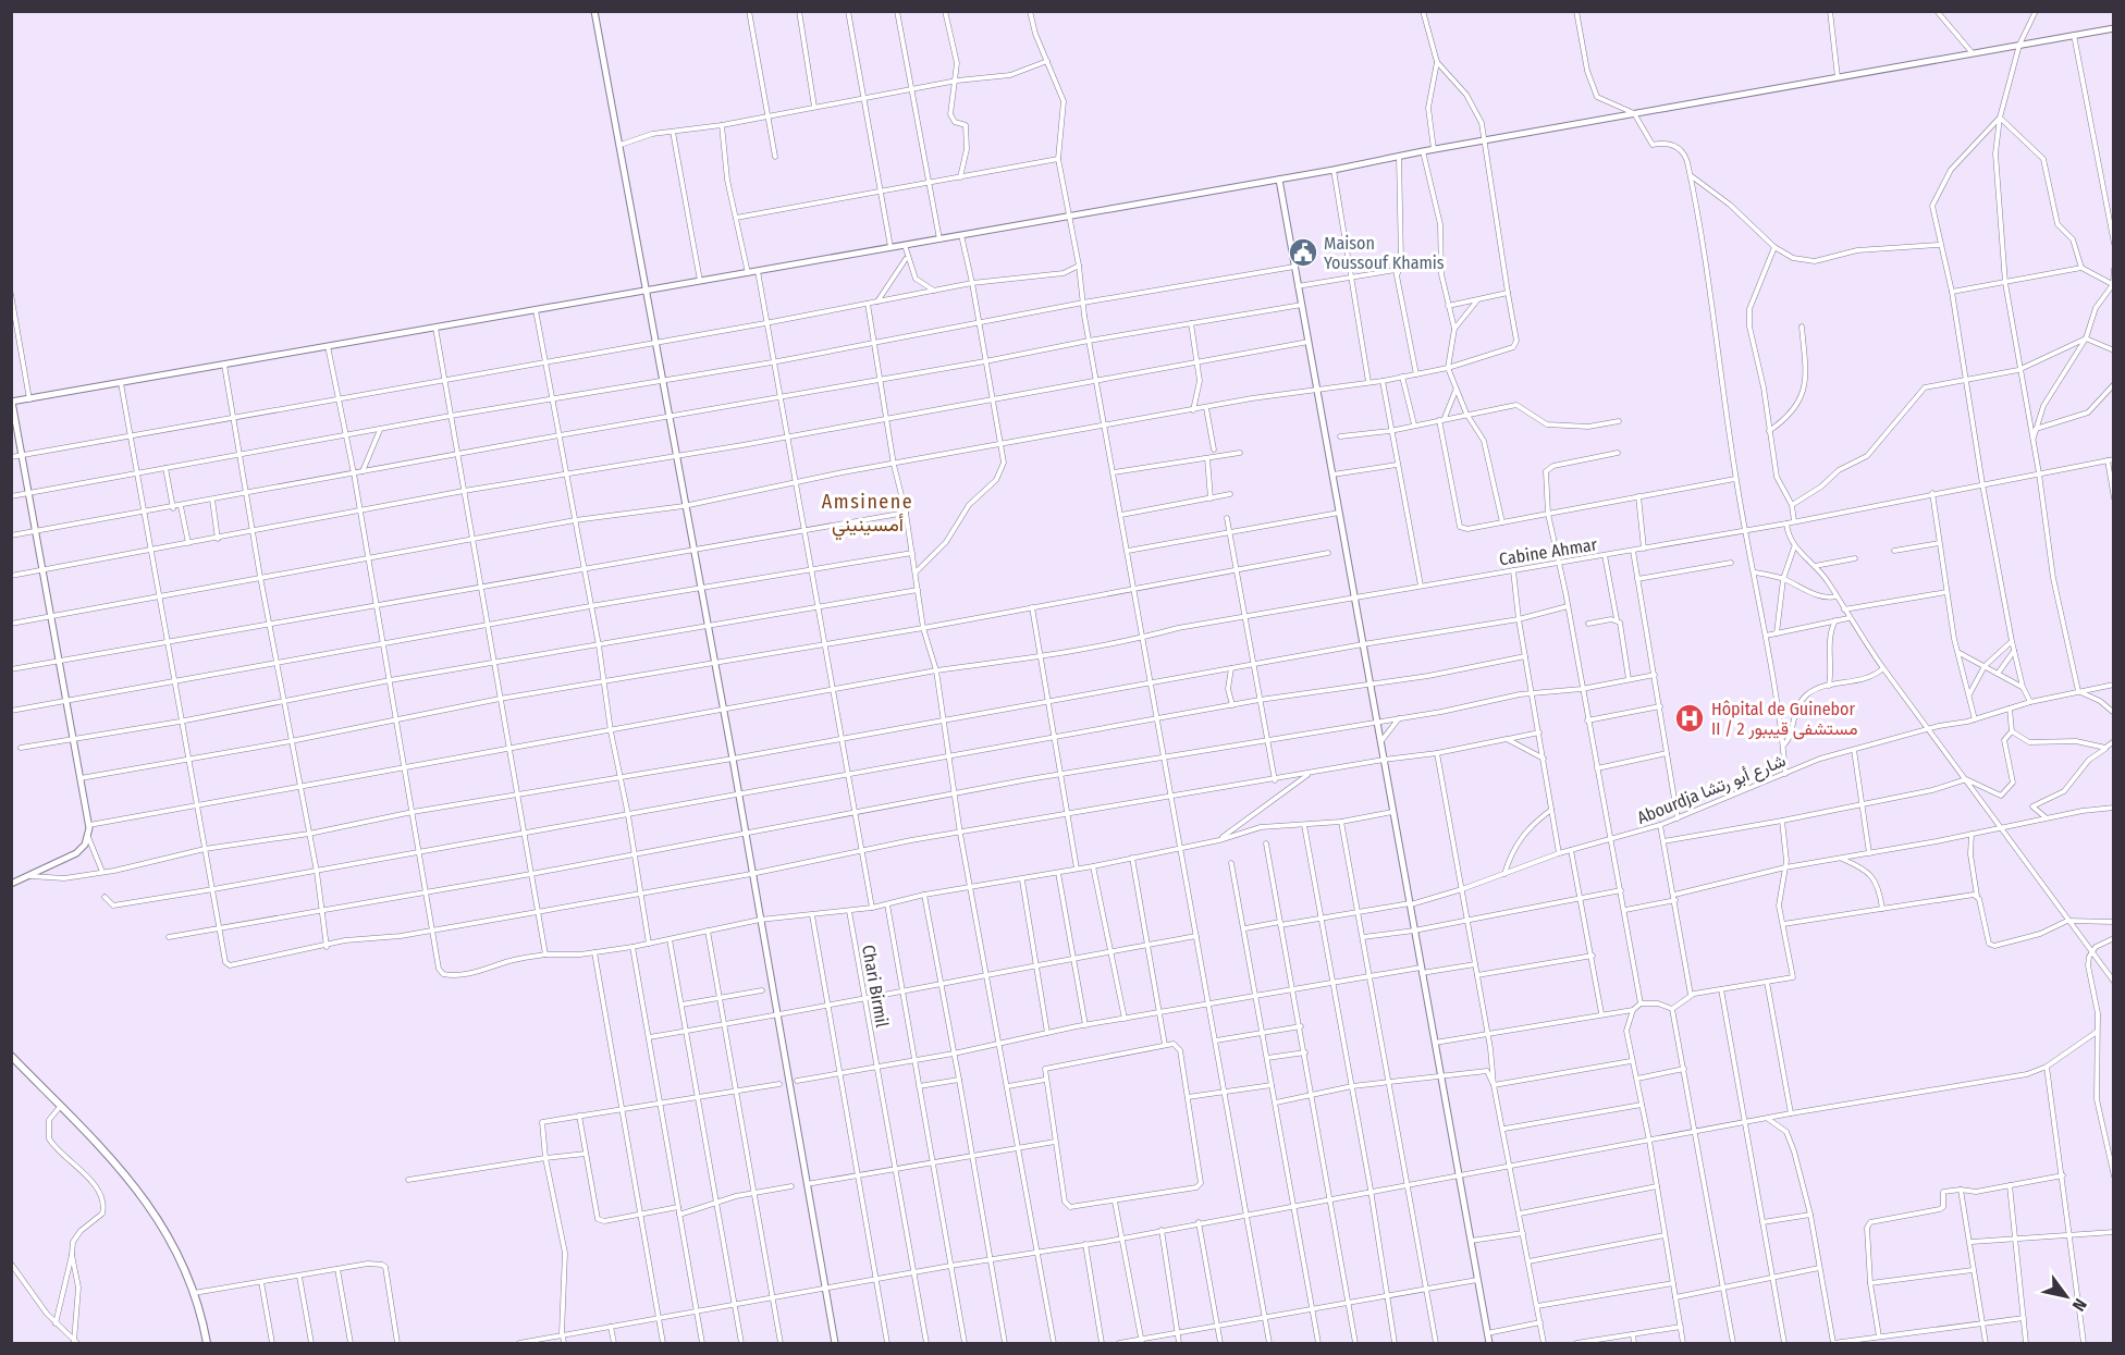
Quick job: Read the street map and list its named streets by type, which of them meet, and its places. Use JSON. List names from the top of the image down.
{
  "streets": {
    "street": ["Cabine Ahmar", "Abourdja شارع أبو رتشا", "Chari Birmil"]
  },
  "districts": ["Amsinene أمسينيني"],
  "places": {
    "public building": ["Maison Youssouf Khamis"],
    "hospital": ["Hôpital de Guinebor II / مستشفى قيببور 2"]
  },
  "north": "bottom right"
}
